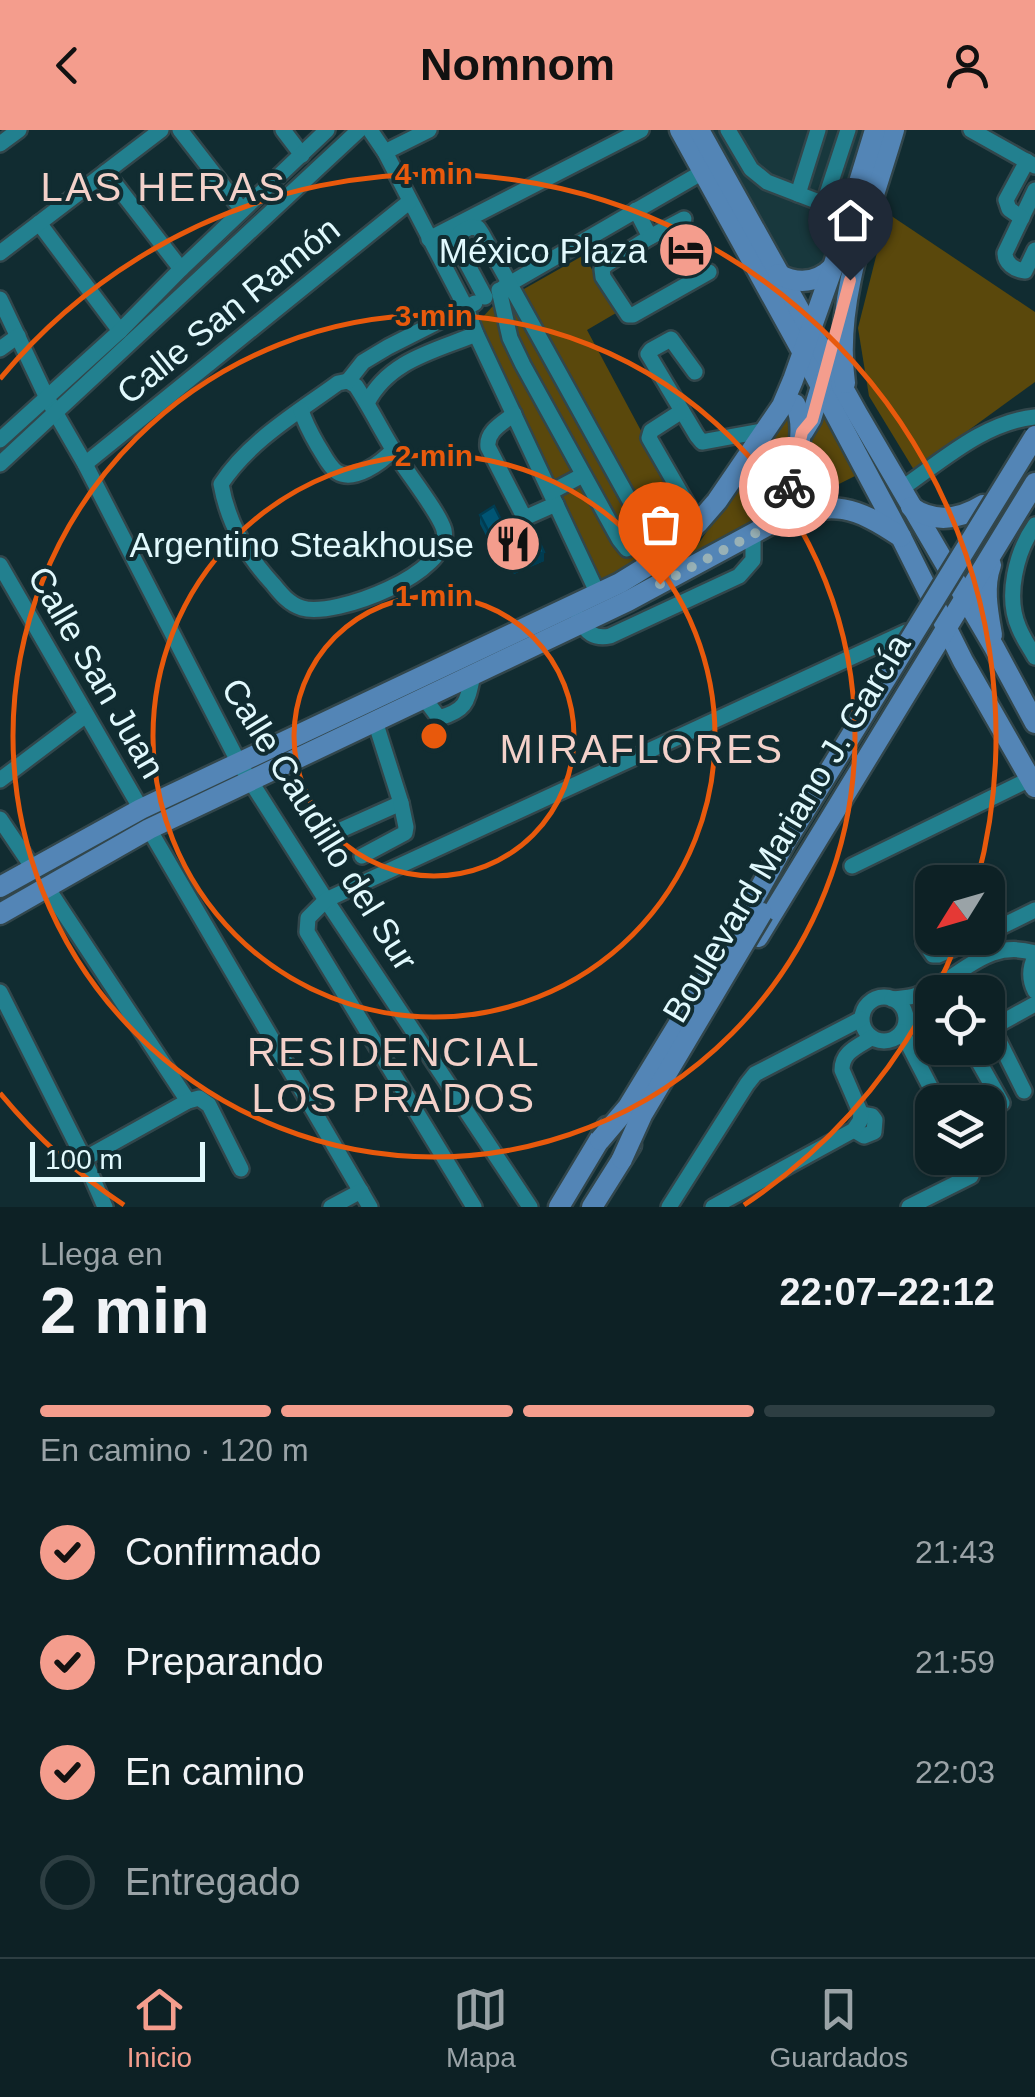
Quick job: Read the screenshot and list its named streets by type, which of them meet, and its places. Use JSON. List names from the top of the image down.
{
  "streets": {
    "main road": ["Boulevard Mariano J. García"],
    "street": ["Calle San Ramón", "Calle San Juan", "Calle Caudillo del Sur"]
  },
  "crossings": [
    ["Calle San Ramón", "Calle Caudillo del Sur"]
  ],
  "districts": ["LAS HERAS", "MIRAFLORES", "RESIDENCIAL LOS PRADOS"],
  "places": {
    "hotel": ["México Plaza"],
    "restaurant": ["Argentino Steakhouse"]
  },
  "scale_bar": "100 m",
  "north": "bottom left",
  "page": {
    "header": "Nomnom",
    "scale": "100 m",
    "heading": ["2 min", "Llega en", "22:07–22:12"],
    "bar": "En camino · 120 m",
    "list": [
      ["Confirmado", "21:43"],
      ["Preparando", "21:59"],
      ["En camino", "22:03"],
      "Entregado"
    ],
    "tabs": ["Inicio", "Mapa", "Guardados"]
  },
  "rings": [
    "4 min",
    "3 min",
    "2 min",
    "1 min"
  ]
}
